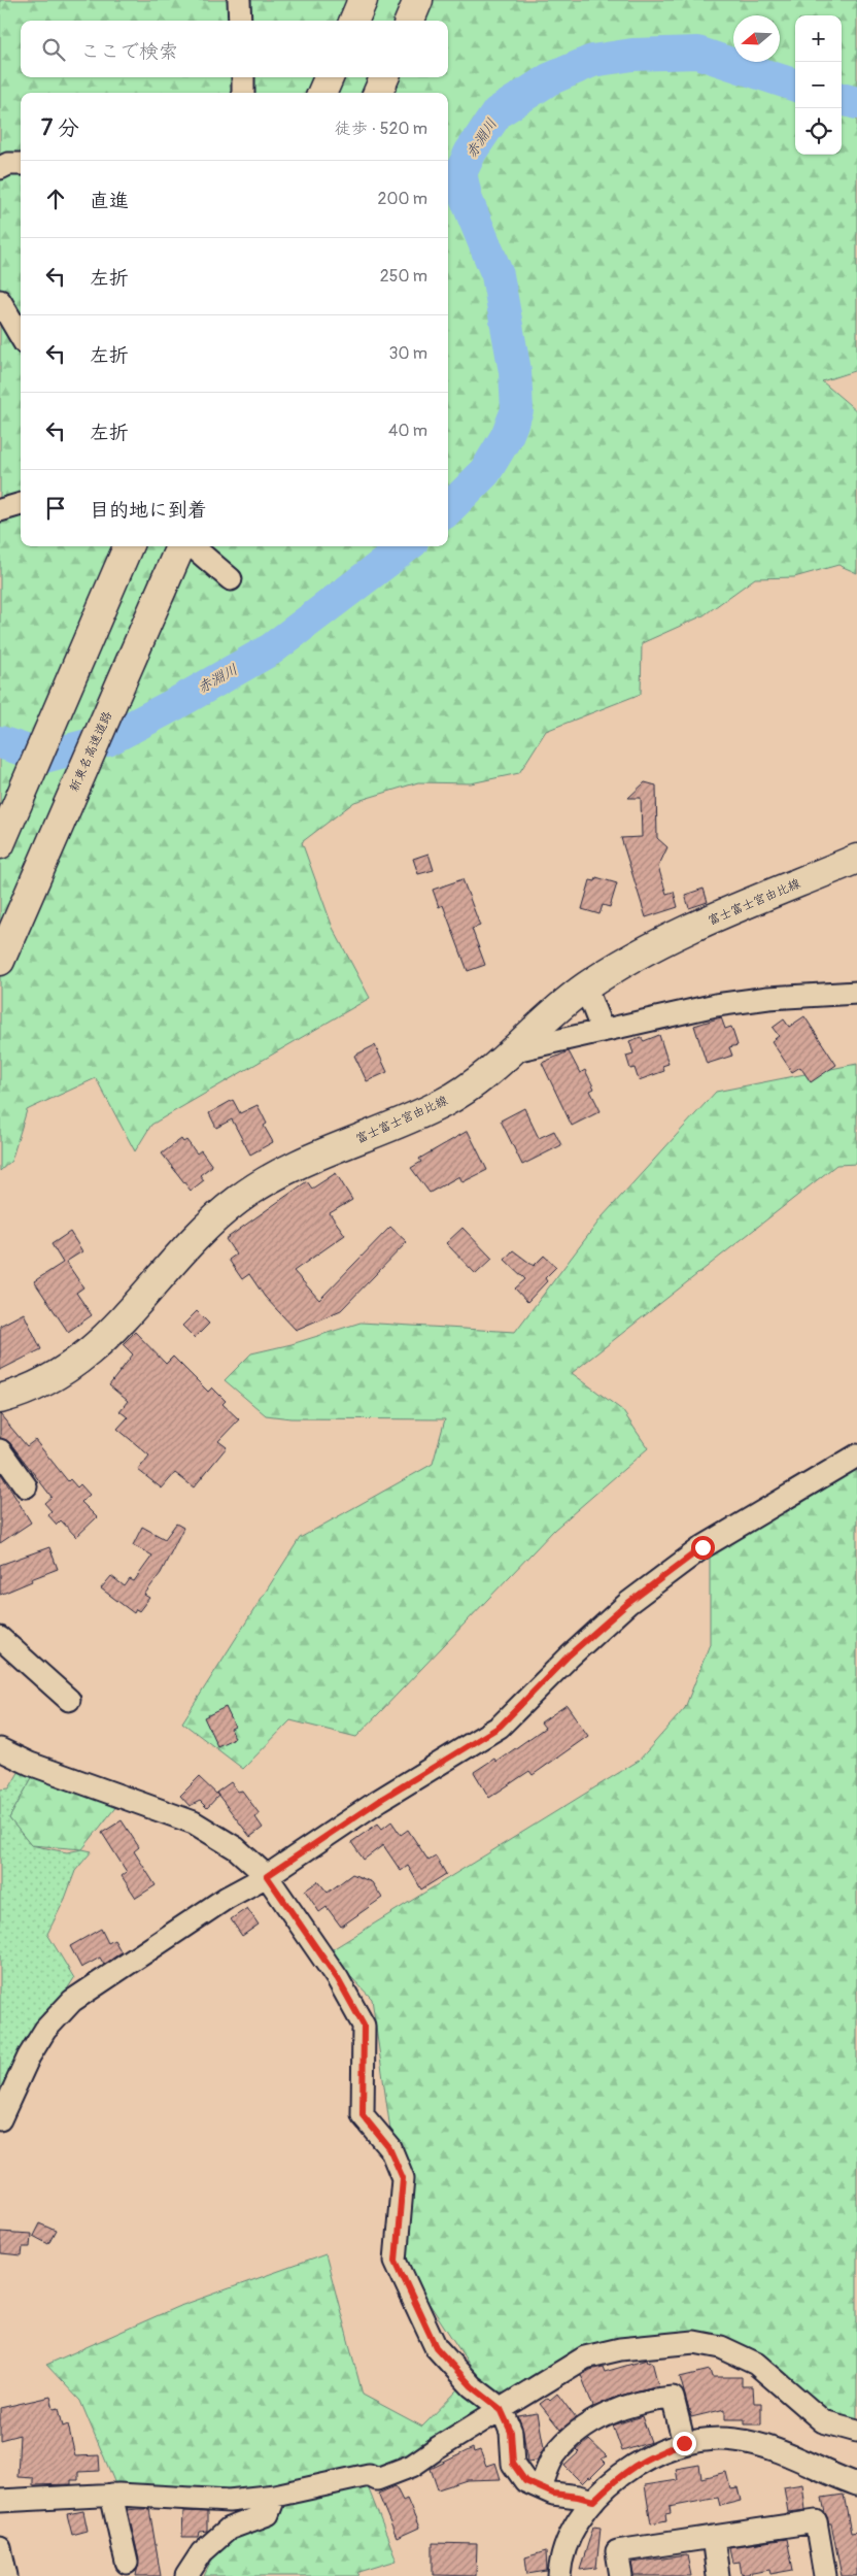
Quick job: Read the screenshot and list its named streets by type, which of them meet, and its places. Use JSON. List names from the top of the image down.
{
  "streets": {
    "main road": ["新東名高速道路", "富士富士宮由比線"]
  },
  "water": ["赤淵川"],
  "north": "left",
  "page": {
    "map_buttons": ["+", "−"],
    "search": "ここで検索",
    "heading": ["7 分", "徒歩 · 520 m"],
    "list": [
      ["直進", "200 m"],
      ["左折", "250 m"],
      ["左折", "30 m"],
      ["左折", "40 m"],
      "目的地に到着"
    ]
  }
}
